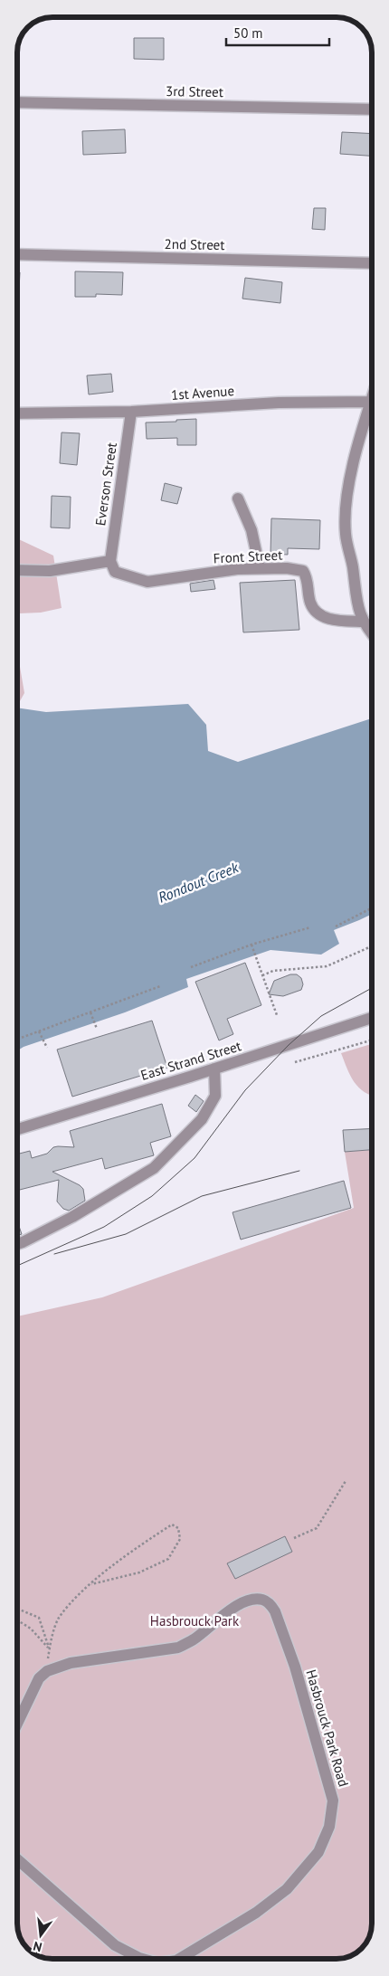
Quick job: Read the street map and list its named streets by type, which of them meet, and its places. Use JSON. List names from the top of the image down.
{
  "streets": {
    "street": [
      "3rd Street",
      "2nd Street",
      "1st Avenue",
      "Everson Street",
      "Front Street",
      "East Strand Street",
      "Hasbrouck Park Road"
    ]
  },
  "crossings": [
    ["1st Avenue", "Everson Street"],
    ["Everson Street", "Front Street"]
  ],
  "water": ["Rondout Creek"],
  "parks": ["Hasbrouck Park"],
  "scale_bar": "50 m",
  "north": "bottom"
}
